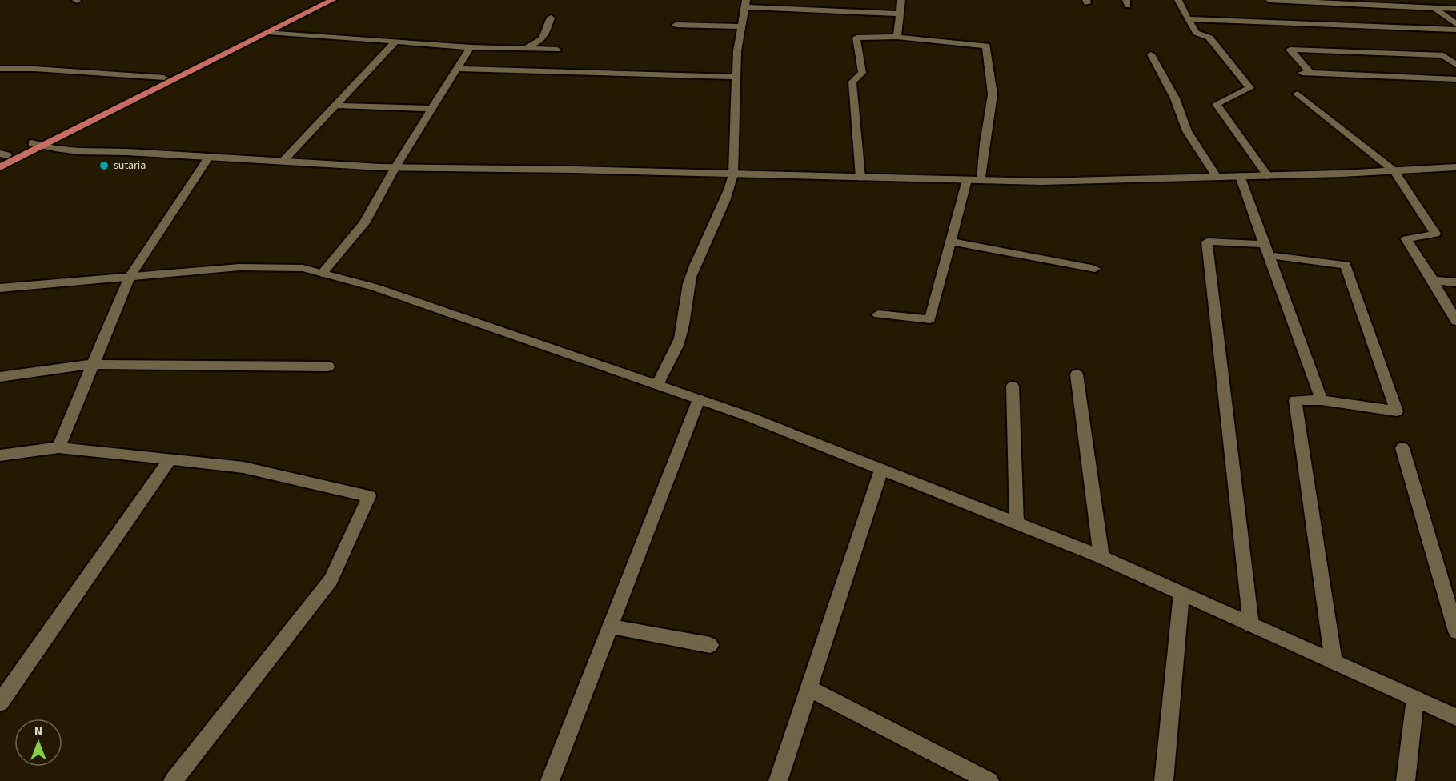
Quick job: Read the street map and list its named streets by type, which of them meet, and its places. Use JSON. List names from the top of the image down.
{
  "places": ["sutaria"],
  "north": "top"
}
